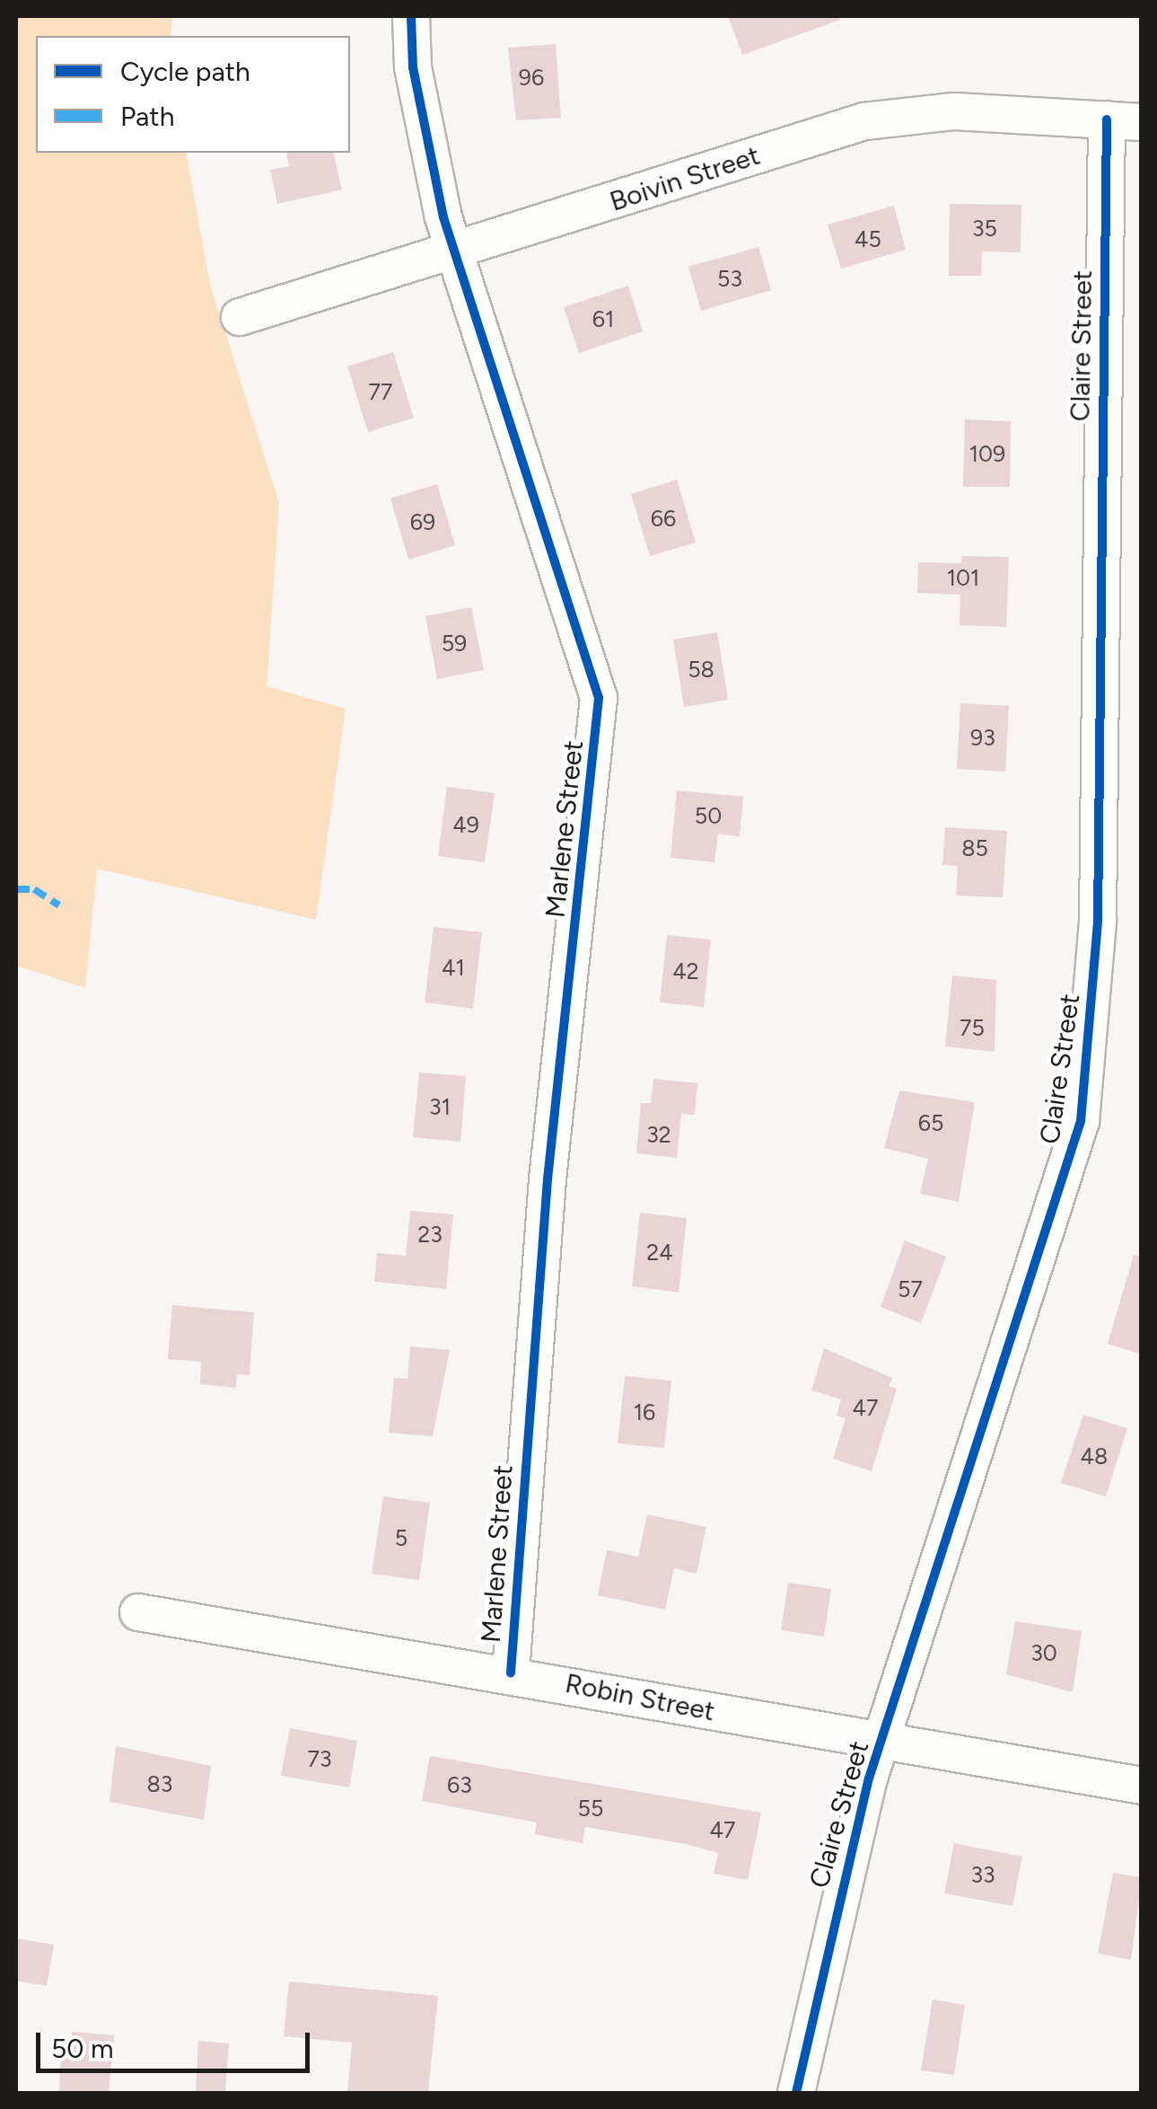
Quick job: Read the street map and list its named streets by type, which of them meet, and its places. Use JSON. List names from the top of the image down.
{
  "streets": {
    "street": [
      "Boivin Street",
      "Claire Street",
      "Marlene Street",
      "Robin Street"
    ]
  },
  "crossings": [
    ["Boivin Street", "Claire Street"],
    ["Boivin Street", "Marlene Street"],
    ["Claire Street", "Robin Street"],
    ["Marlene Street", "Robin Street"]
  ],
  "house_numbers": [
    "96",
    "35",
    "45",
    "53",
    "61",
    "77",
    "109",
    "66",
    "69",
    "101",
    "59",
    "58",
    "93",
    "50",
    "49",
    "85",
    "41",
    "42",
    "75",
    "31",
    "65",
    "32",
    "23",
    "24",
    "57",
    "47",
    "16",
    "48",
    "5",
    "30",
    "73",
    "83",
    "63",
    "55",
    "47",
    "33"
  ],
  "legend": ["Cycle path", "Path"],
  "scale_bar": "50 m"
}
